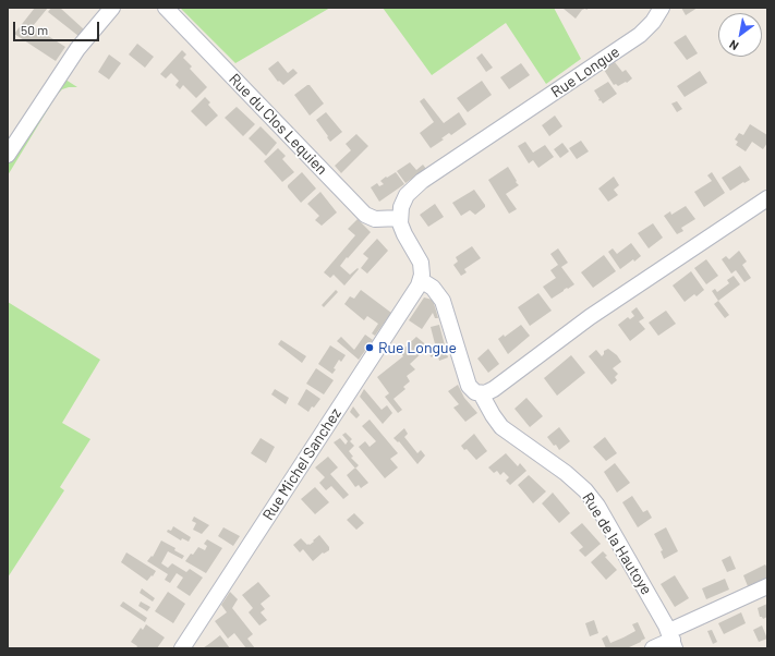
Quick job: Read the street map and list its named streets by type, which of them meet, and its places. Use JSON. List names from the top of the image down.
{
  "streets": {
    "street": [
      "Rue Longue",
      "Rue du Clos Lequien",
      "Rue Michel Sanchez",
      "Rue de la Hautoye"
    ]
  },
  "crossings": [
    ["Rue Longue", "Rue du Clos Lequien"],
    ["Rue Michel Sanchez", "Rue de la Hautoye"]
  ],
  "places": ["Rue Longue"],
  "scale_bar": "50 m",
  "north": "bottom left"
}
